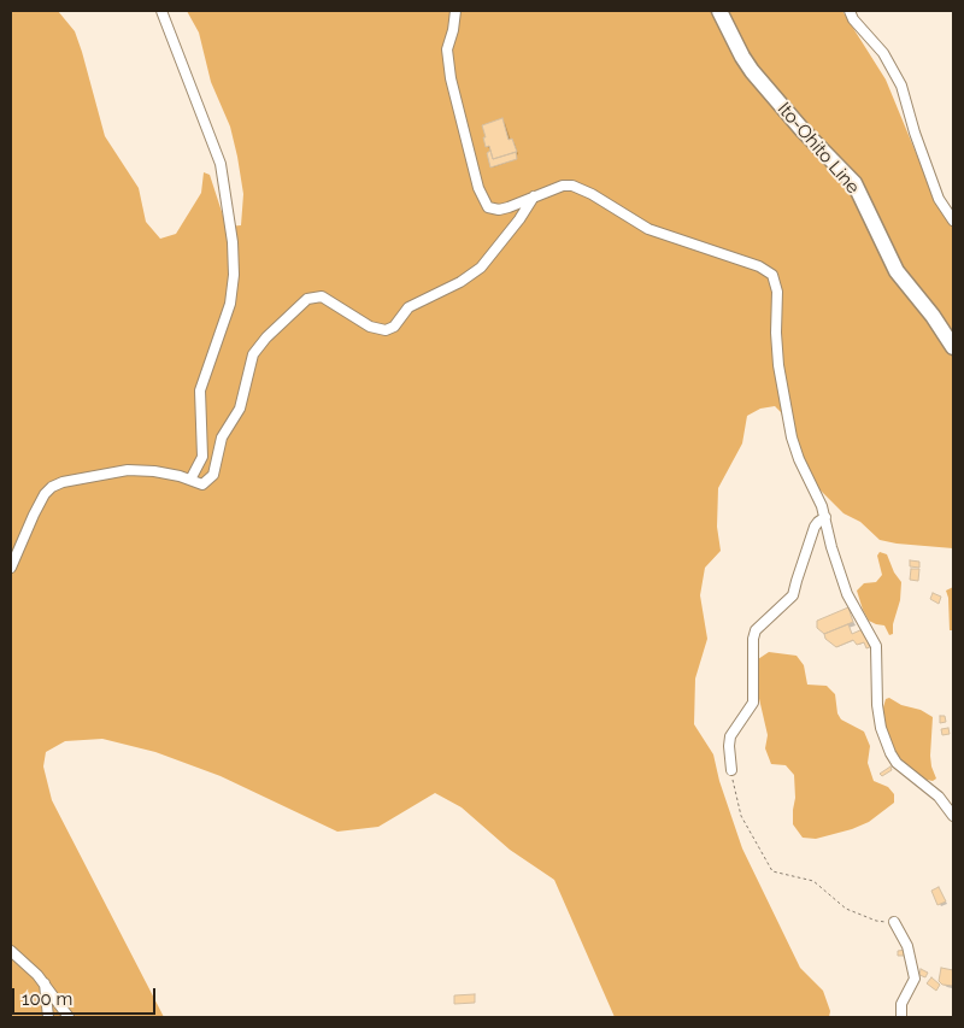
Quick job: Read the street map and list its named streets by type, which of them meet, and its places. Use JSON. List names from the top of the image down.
{
  "streets": {
    "main road": ["Ito-Ohito Line"]
  },
  "scale_bar": "100 m"
}
